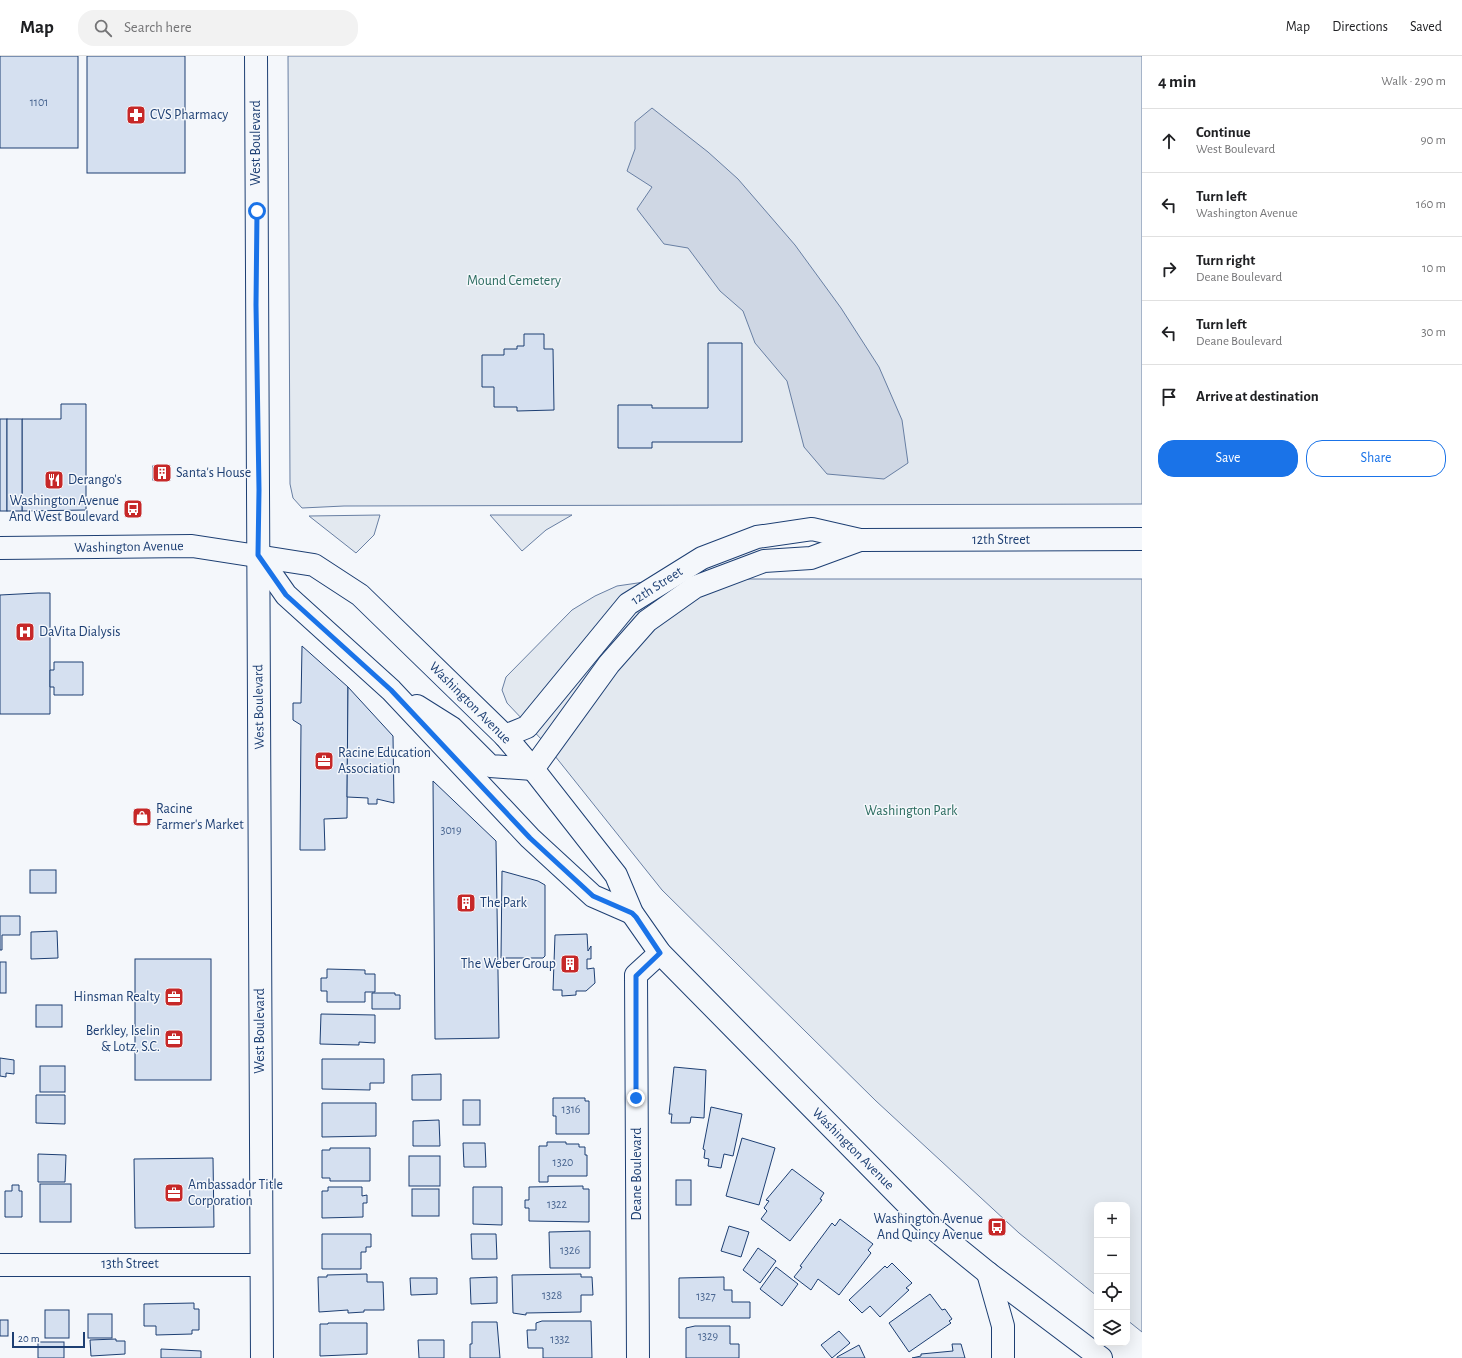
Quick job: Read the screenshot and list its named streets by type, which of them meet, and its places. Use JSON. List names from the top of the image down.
{
  "streets": {
    "street": [
      "West Boulevard",
      "12th Street",
      "Washington Avenue",
      "Deane Boulevard",
      "13th Street"
    ]
  },
  "crossings": [
    ["West Boulevard", "Washington Avenue"],
    ["West Boulevard", "13th Street"],
    ["12th Street", "Washington Avenue"],
    ["Washington Avenue", "Deane Boulevard"]
  ],
  "parks": ["Mound Cemetery", "Washington Park"],
  "places": {
    "pharmacy": ["CVS Pharmacy"],
    "building": ["Santa's House", "The Park", "The Weber Group"],
    "restaurant": ["Derango's"],
    "bus stop": ["Washington Avenue And West Boulevard", "Washington Avenue And Quincy Avenue"],
    "hospital": ["DaVita Dialysis"],
    "office": [
      "Racine Education Association",
      "Hinsman Realty",
      "Berkley, Iselin & Lotz, S.C.",
      "Ambassador Title Corporation"
    ],
    "shop": ["Racine Farmer's Market"]
  },
  "house_numbers": [
    "1101",
    "3019",
    "1316",
    "1320",
    "1322",
    "1326",
    "1328",
    "1327",
    "1329",
    "1332"
  ],
  "scale_bar": "20 m",
  "page": {
    "header": "Map",
    "search": "Search here",
    "nav": ["Map", "Directions", "Saved"],
    "heading": ["4 min", "Walk · 290 m"],
    "list": [
      ["Continue", "West Boulevard", "90 m"],
      ["Turn left", "Washington Avenue", "160 m"],
      ["Turn right", "Deane Boulevard", "10 m"],
      ["Turn left", "Deane Boulevard", "30 m"],
      "Arrive at destination"
    ],
    "buttons": ["Save", "Share"],
    "map_buttons": ["+", "−"],
    "scale": "20 m"
  }
}
